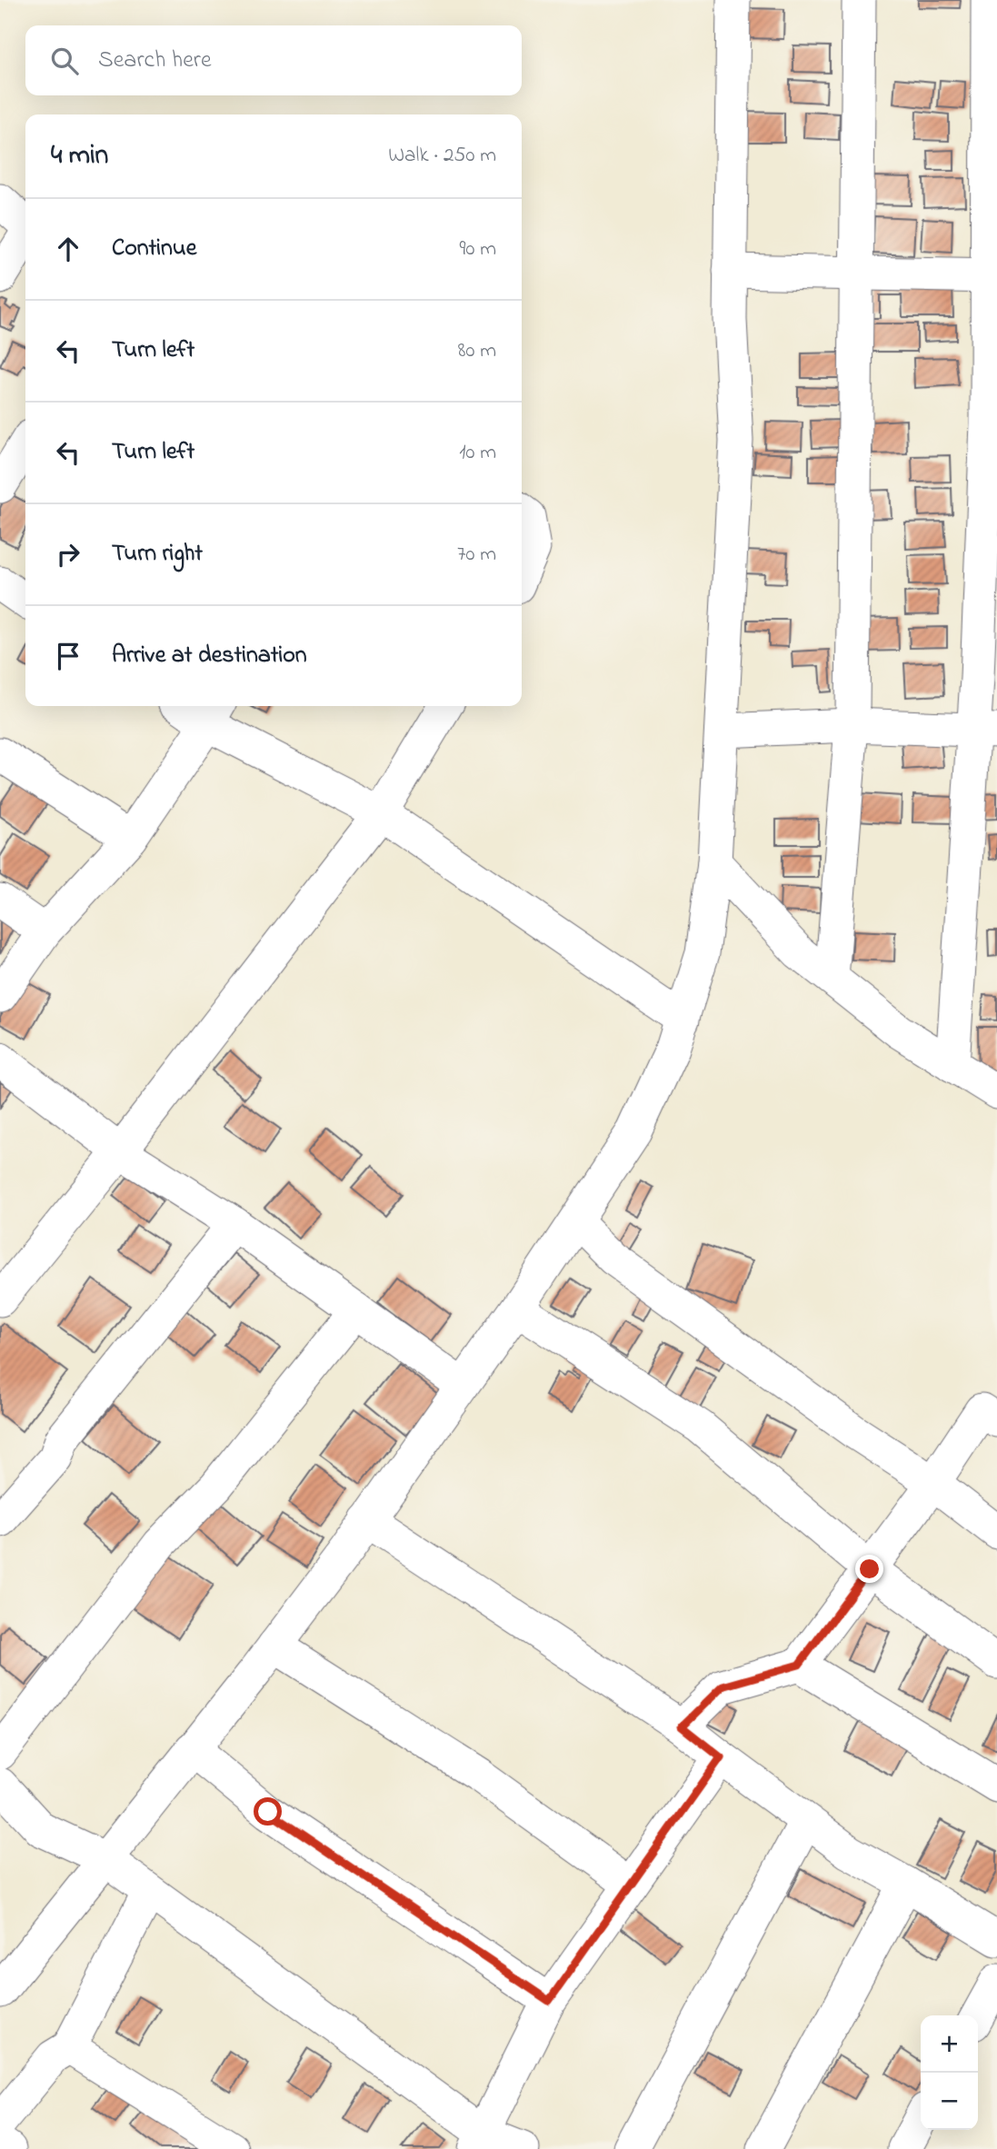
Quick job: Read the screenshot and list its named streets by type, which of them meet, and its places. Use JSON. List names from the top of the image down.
{
  "page": {
    "search": "Search here",
    "heading": ["4 min", "Walk · 250 m"],
    "list": [
      ["Continue", "90 m"],
      ["Turn left", "80 m"],
      ["Turn left", "10 m"],
      ["Turn right", "70 m"],
      "Arrive at destination"
    ],
    "map_buttons": ["+", "−"]
  }
}
